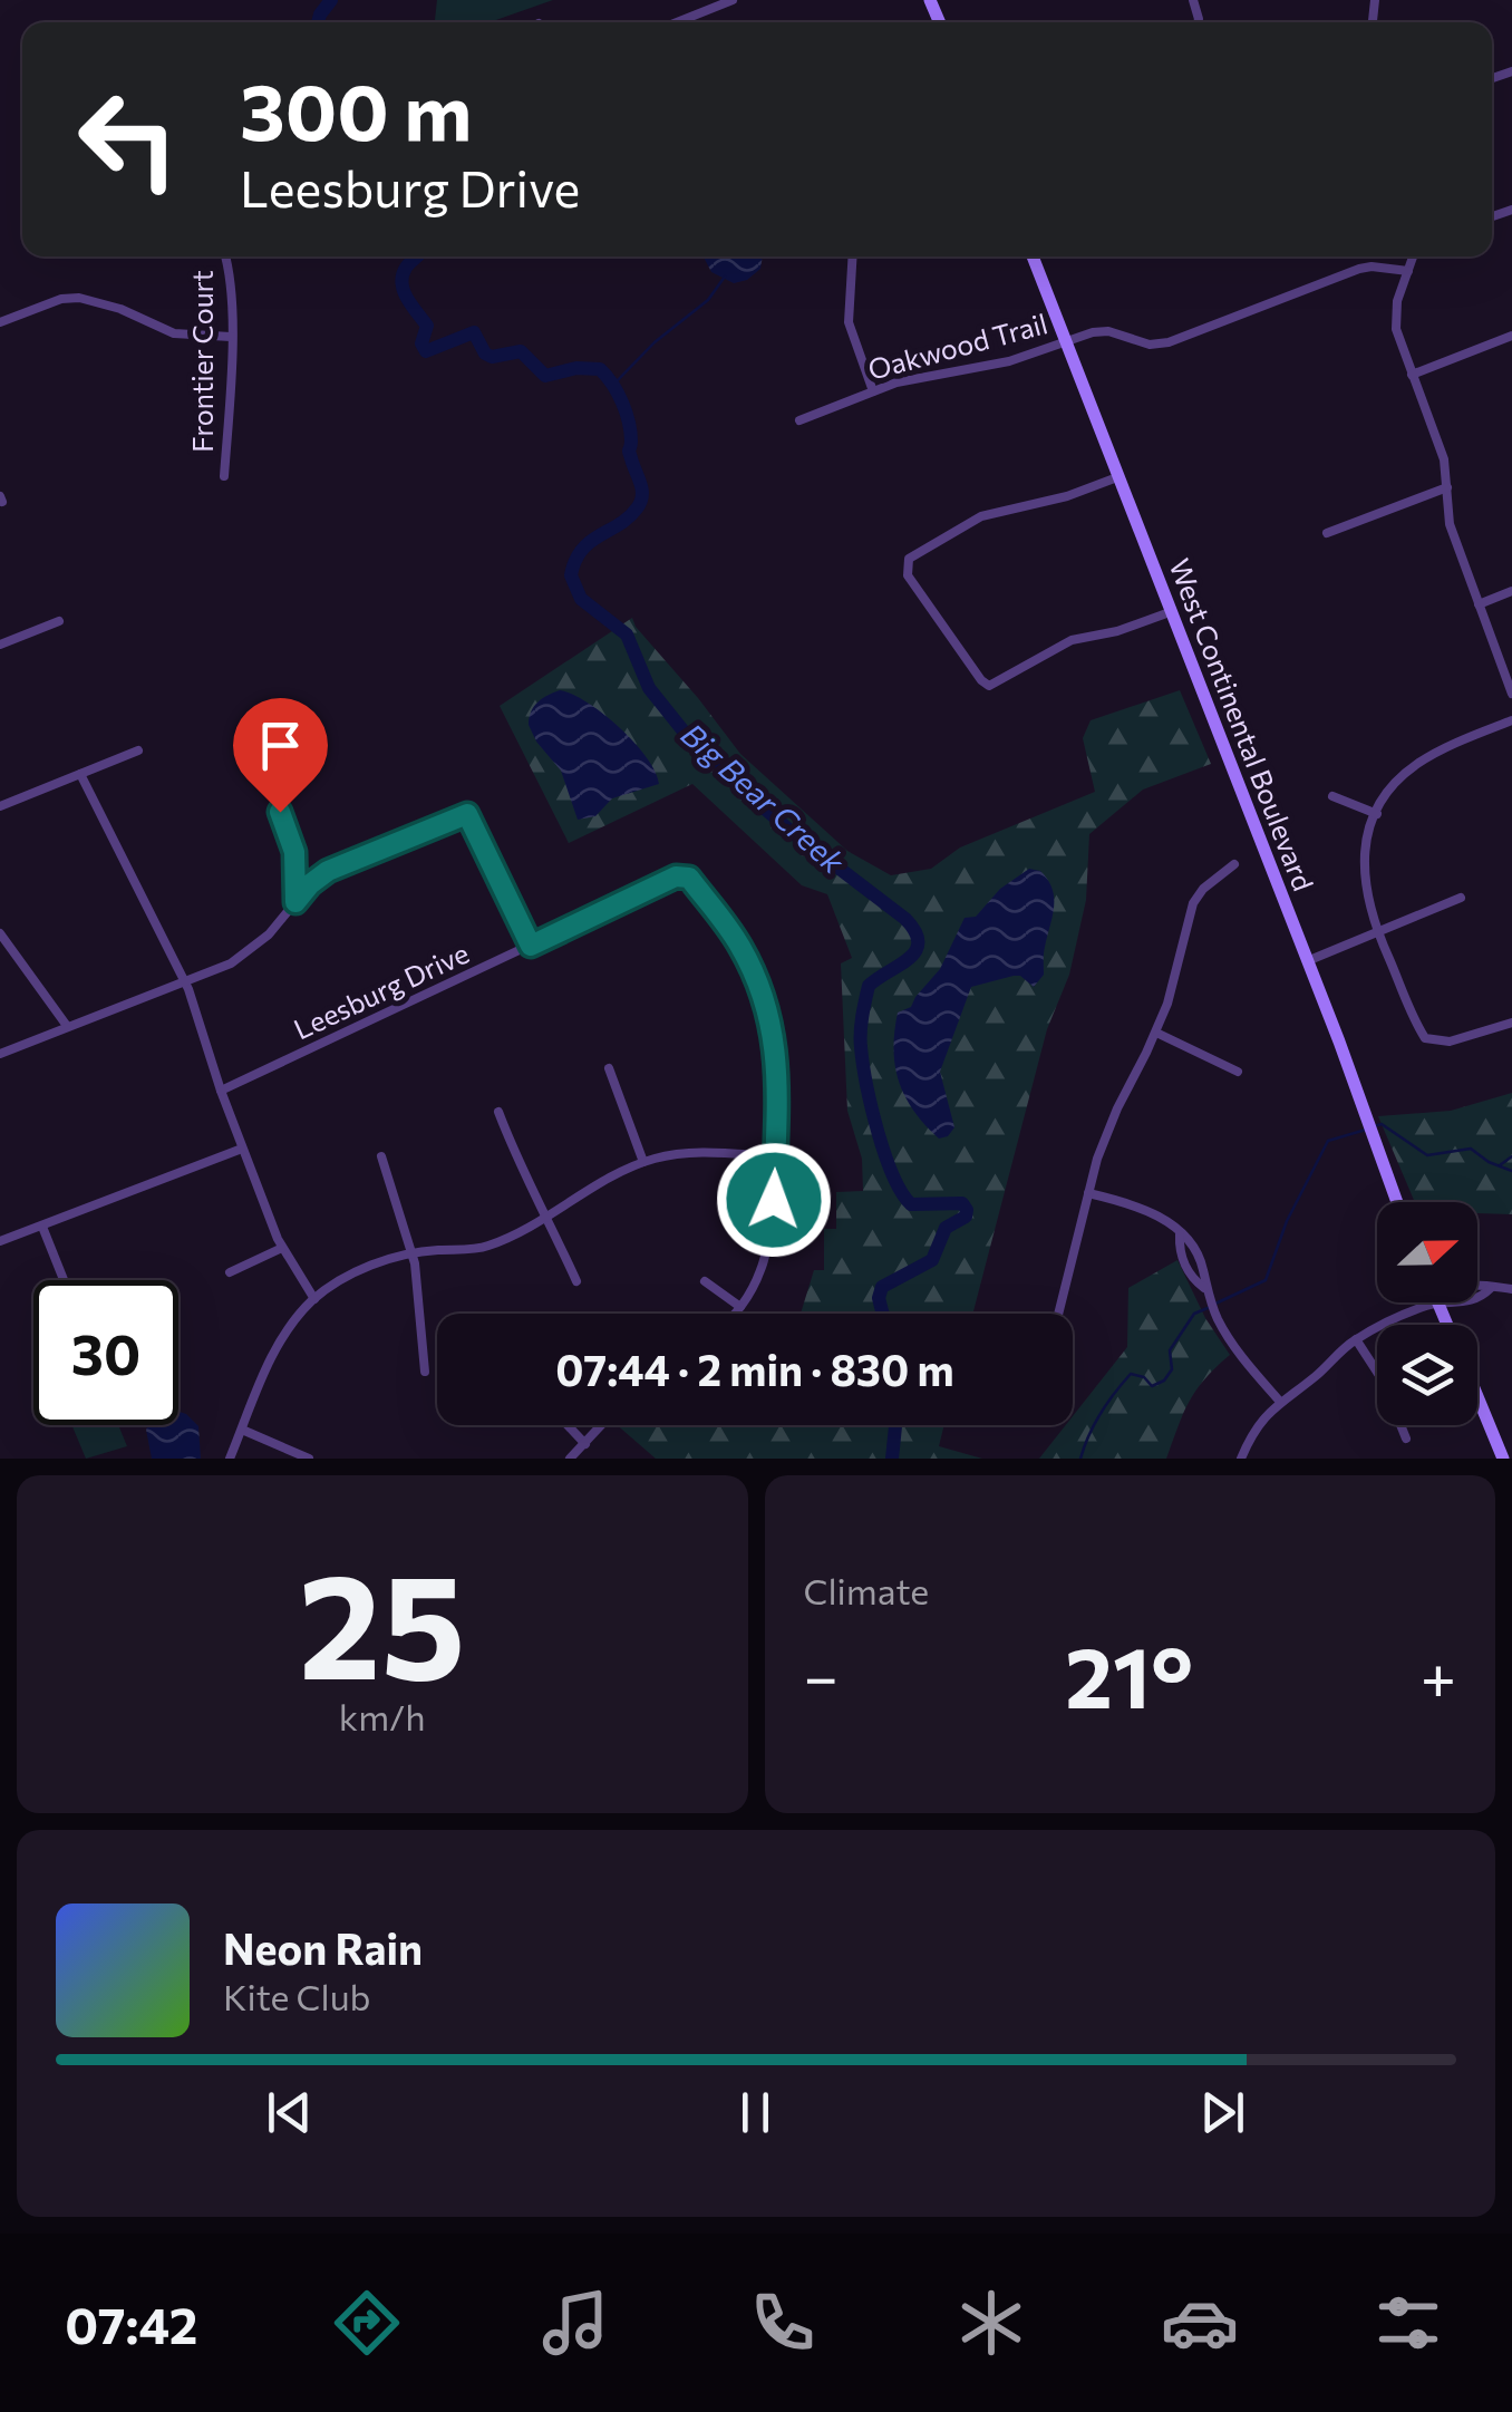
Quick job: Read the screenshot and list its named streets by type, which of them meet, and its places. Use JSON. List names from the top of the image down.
{
  "streets": {
    "main road": ["West Continental Boulevard"],
    "street": ["Oakwood Trail", "Frontier Court", "Leesburg Drive"]
  },
  "crossings": [
    ["Oakwood Trail", "West Continental Boulevard"]
  ],
  "water": ["Big Bear Creek"],
  "north": "right",
  "page": {
    "turn": ["300 m", "Leesburg Drive"],
    "limit": "30",
    "trip": "07:44 · 2 min · 830 m",
    "tile": [
      ["25", "km/h"],
      "Climate"
    ],
    "heat": ["−", "21°", "+"],
    "song": ["Neon Rain", "Kite Club"],
    "tabs": "07:42"
  }
}
